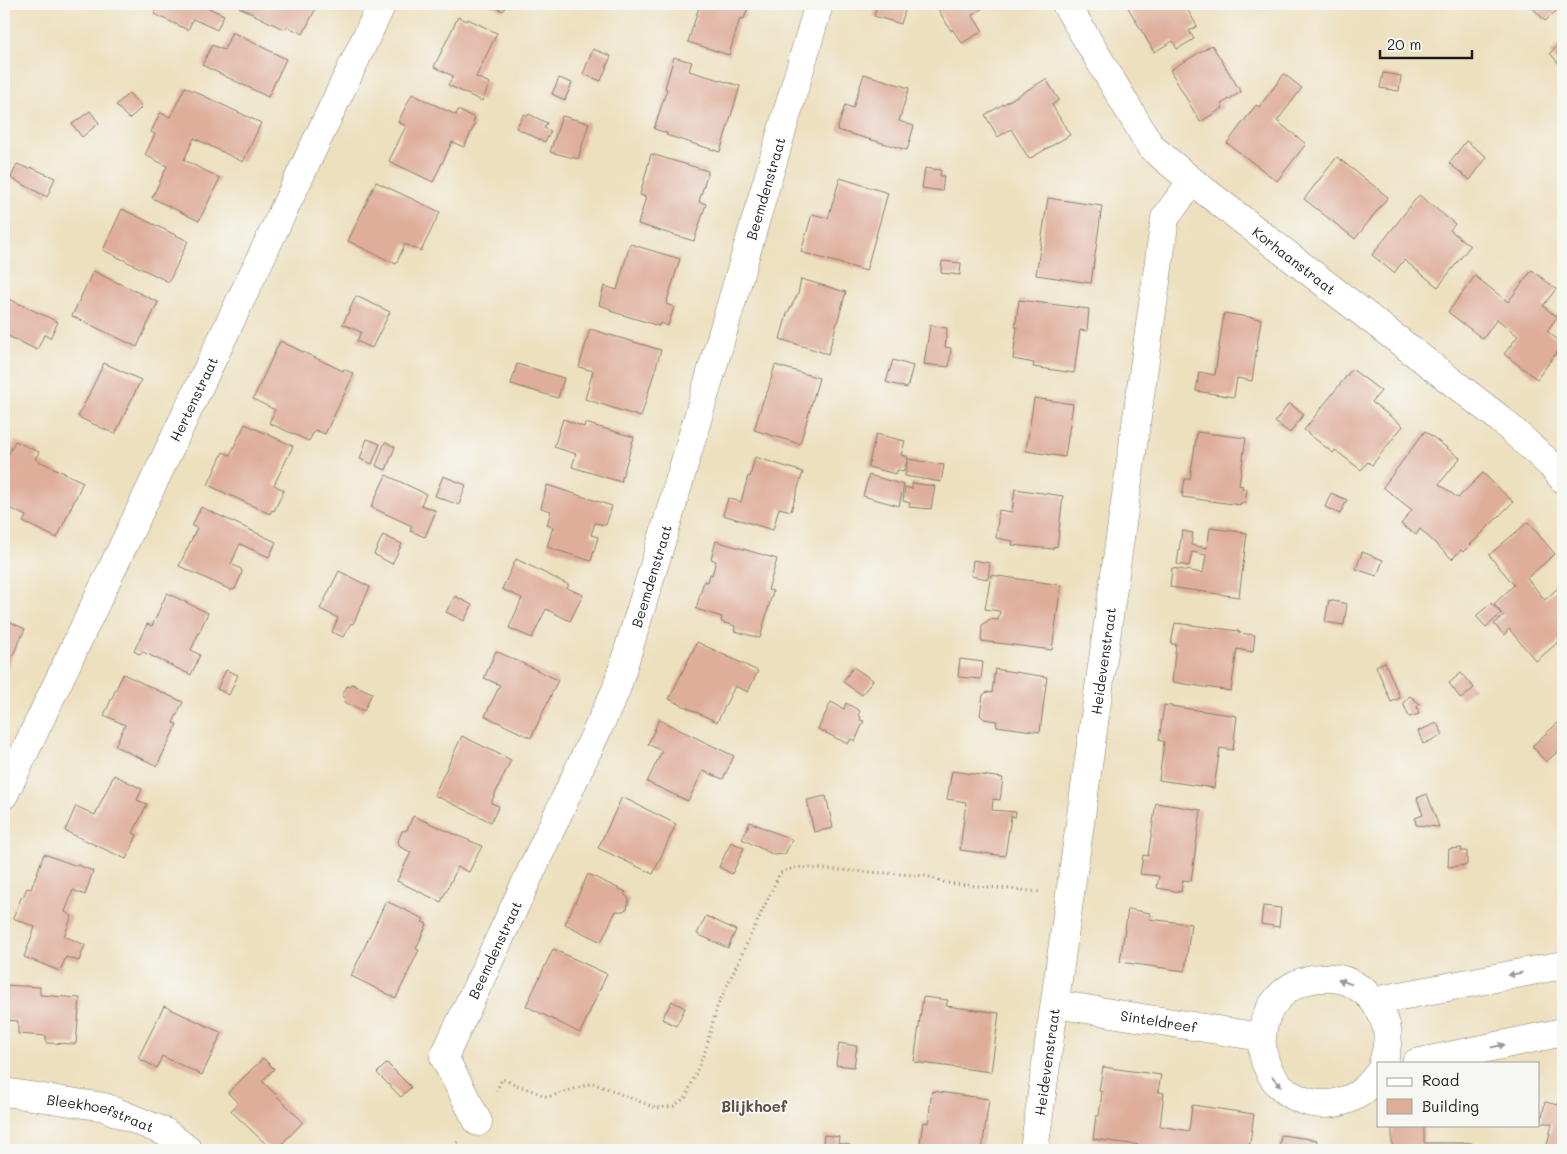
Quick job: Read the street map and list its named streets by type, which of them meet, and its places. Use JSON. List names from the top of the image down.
{
  "streets": {
    "street": [
      "Beemdenstraat",
      "Korhaanstraat",
      "Hertenstraat",
      "Heidevenstraat",
      "Sinteldreef",
      "Bleekhoefstraat"
    ]
  },
  "crossings": [
    ["Korhaanstraat", "Heidevenstraat"],
    ["Heidevenstraat", "Sinteldreef"]
  ],
  "districts": ["Blijkhoef"],
  "legend": ["Road", "Building"],
  "scale_bar": "20 m"
}
